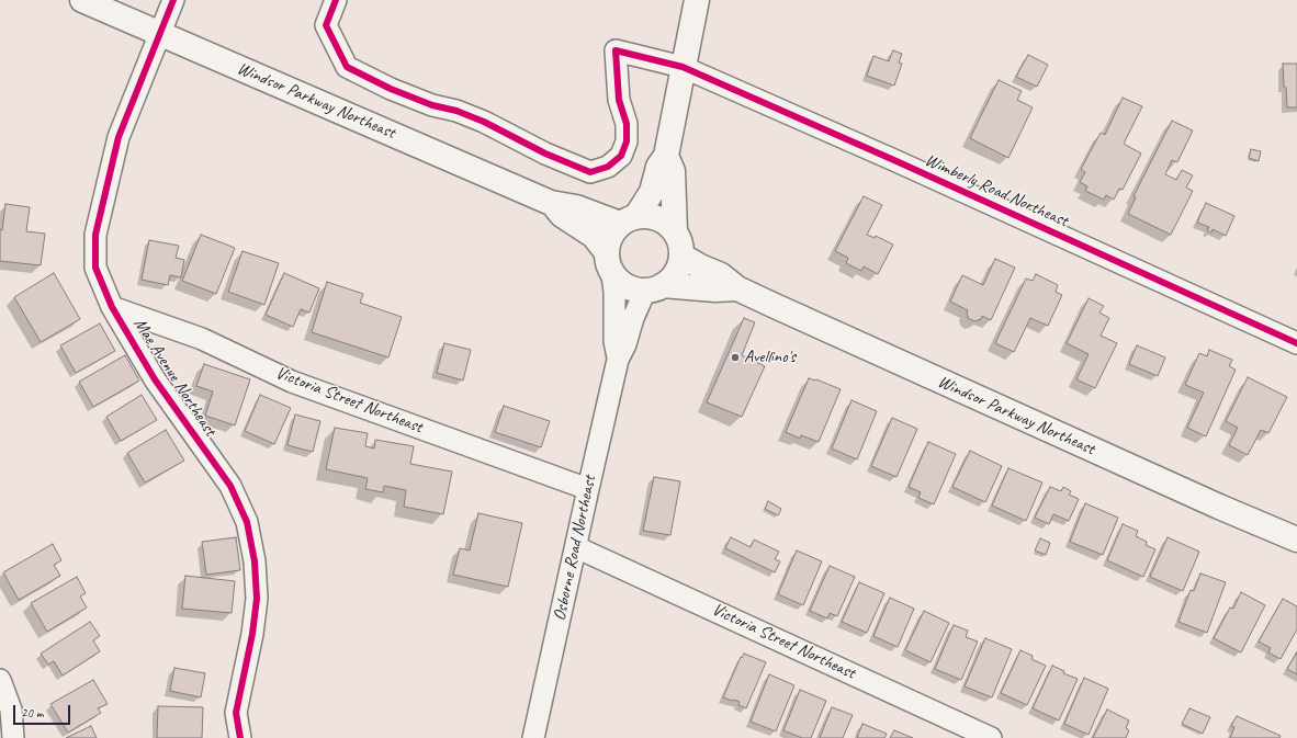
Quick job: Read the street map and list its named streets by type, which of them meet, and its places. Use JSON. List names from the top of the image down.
{
  "streets": {
    "street": [
      "Windsor Parkway Northeast",
      "Wimberly Road Northeast",
      "Mae Avenue Northeast",
      "Victoria Street Northeast",
      "Osborne Road Northeast"
    ]
  },
  "crossings": [
    ["Windsor Parkway Northeast", "Mae Avenue Northeast"],
    ["Windsor Parkway Northeast", "Osborne Road Northeast"],
    ["Mae Avenue Northeast", "Victoria Street Northeast"],
    ["Victoria Street Northeast", "Osborne Road Northeast"]
  ],
  "places": ["Avellino's"],
  "scale_bar": "20 m"
}
